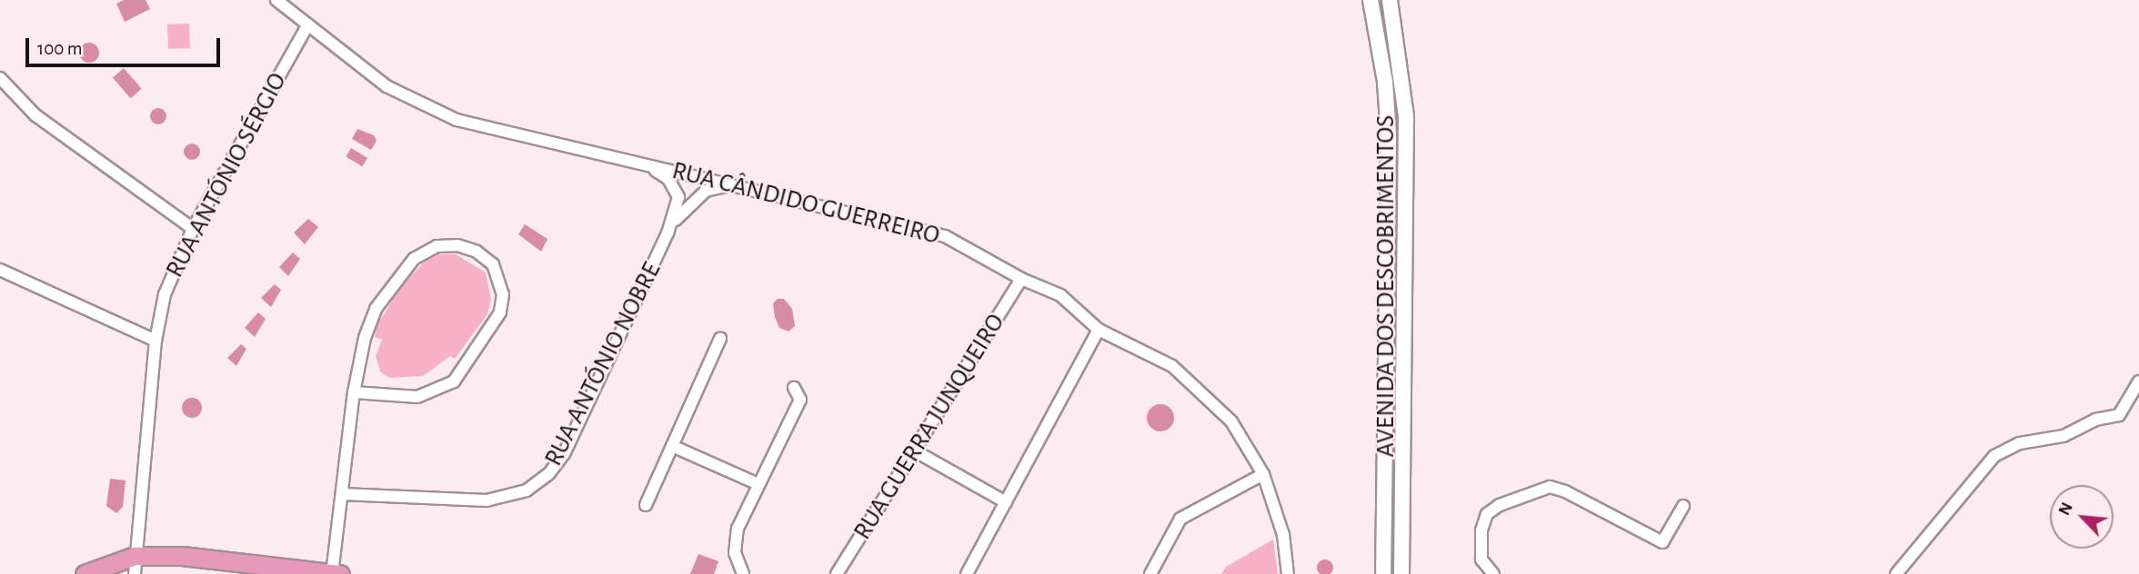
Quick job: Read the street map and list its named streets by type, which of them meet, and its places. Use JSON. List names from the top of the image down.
{
  "streets": {
    "street": [
      "RUA ANTÓNIO SÉRGIO",
      "RUA CÂNDIDO GUERREIRO",
      "AVENIDA DOS DESCOBRIMENTOS",
      "RUA ANTÓNIO NOBRE",
      "RUA GUERRA JUNQUEIRO"
    ]
  },
  "crossings": [
    ["RUA ANTÓNIO SÉRGIO", "RUA CÂNDIDO GUERREIRO"],
    ["RUA CÂNDIDO GUERREIRO", "RUA ANTÓNIO NOBRE"],
    ["RUA CÂNDIDO GUERREIRO", "RUA GUERRA JUNQUEIRO"]
  ],
  "scale_bar": "100 m",
  "north": "top left"
}
